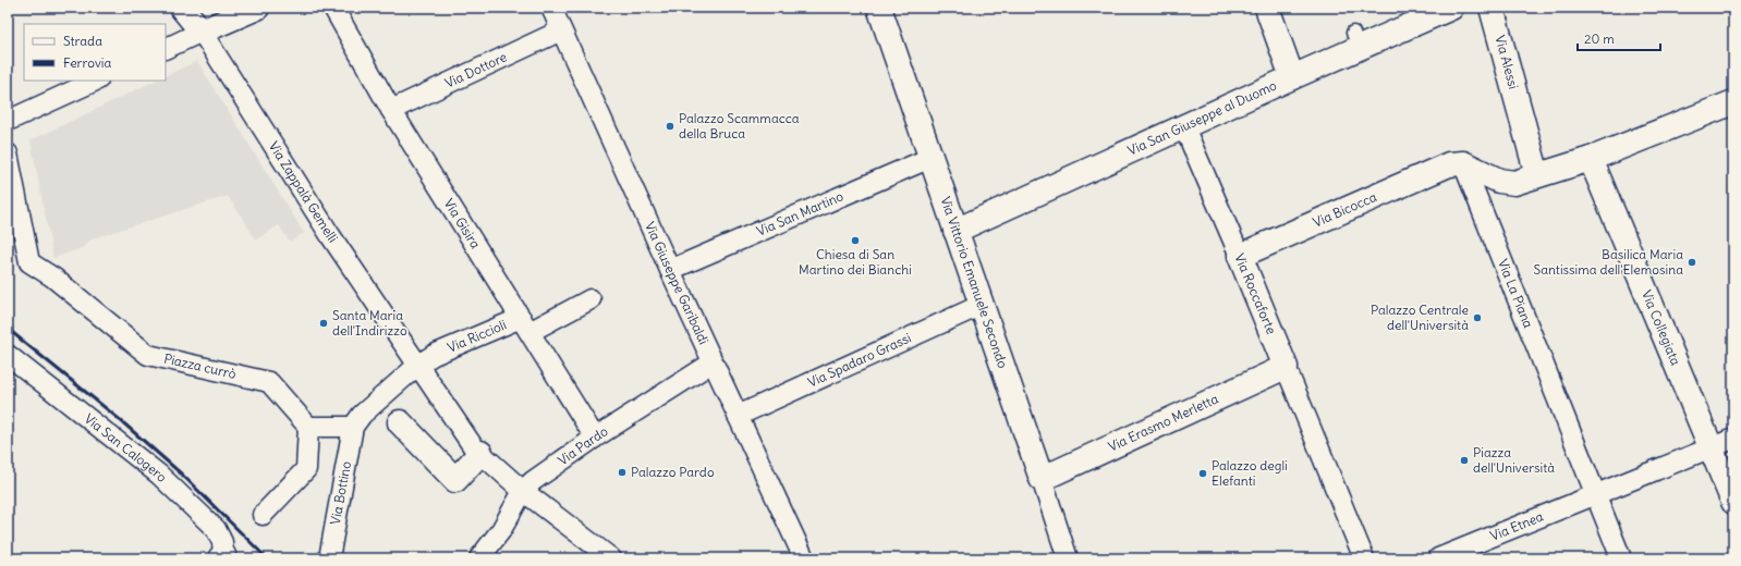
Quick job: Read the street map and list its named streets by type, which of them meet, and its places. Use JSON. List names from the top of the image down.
{
  "streets": {
    "street": [
      "Via Alessi",
      "Via Dottore",
      "Via San Giuseppe al Duomo",
      "Via Zappalà Gemelli",
      "Via Bicocca",
      "Via San Martino",
      "Via Gisira",
      "Via Vittorio Emanuele Secondo",
      "Via Giuseppe Garibaldi",
      "Via La Piana",
      "Via Roccaforte",
      "Via Collegiata",
      "Via Riccioli",
      "Via Spadaro Grassi",
      "Piazza currò",
      "Via Erasmo Merletta",
      "Via Pardo",
      "Via San Calogero",
      "Via Bottino",
      "Via Etnea"
    ]
  },
  "crossings": [
    ["Via Dottore", "Via Gisira"],
    ["Via Dottore", "Via Giuseppe Garibaldi"],
    ["Via San Giuseppe al Duomo", "Via Vittorio Emanuele Secondo"],
    ["Via San Giuseppe al Duomo", "Via Roccaforte"],
    ["Via Zappalà Gemelli", "Via Riccioli"],
    ["Via Zappalà Gemelli", "Via Pardo"],
    ["Via Bicocca", "Via La Piana"],
    ["Via Bicocca", "Via Roccaforte"],
    ["Via San Martino", "Via Vittorio Emanuele Secondo"],
    ["Via San Martino", "Via Giuseppe Garibaldi"],
    ["Via Gisira", "Via Riccioli"],
    ["Via Gisira", "Via Pardo"],
    ["Via Vittorio Emanuele Secondo", "Via Spadaro Grassi"],
    ["Via Vittorio Emanuele Secondo", "Via Erasmo Merletta"],
    ["Via Giuseppe Garibaldi", "Via Spadaro Grassi"],
    ["Via Giuseppe Garibaldi", "Via Pardo"],
    ["Via La Piana", "Via Etnea"],
    ["Via Roccaforte", "Via Erasmo Merletta"],
    ["Via Collegiata", "Via Etnea"],
    ["Via Riccioli", "Via Bottino"]
  ],
  "places": [
    "Palazzo Scammacca della Bruca",
    "Chiesa di San Martino dei Bianchi",
    "Basilica Maria Santissima dell'Elemosina",
    "Palazzo Centrale dell'Università",
    "Santa Maria dell'Indirizzo",
    "Piazza dell'Università",
    "Palazzo Pardo",
    "Palazzo degli Elefanti"
  ],
  "legend": ["Strada", "Ferrovia"],
  "scale_bar": "20 m"
}
